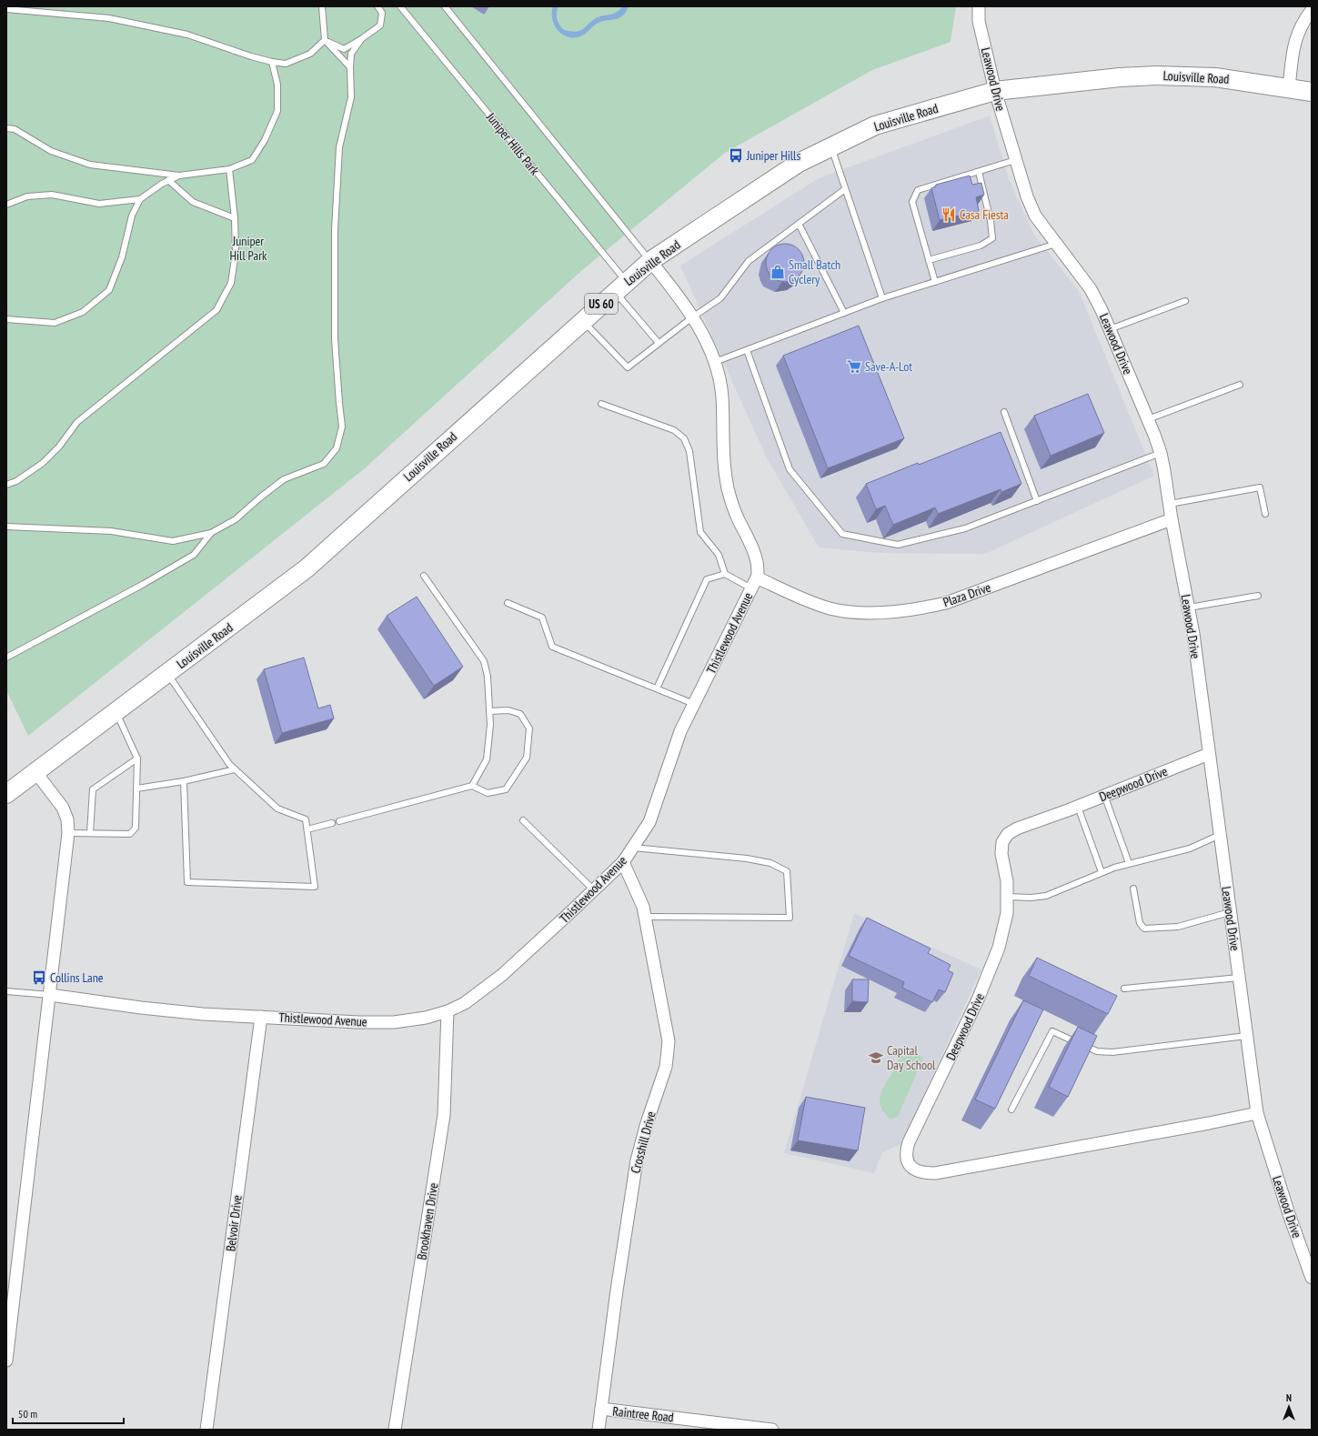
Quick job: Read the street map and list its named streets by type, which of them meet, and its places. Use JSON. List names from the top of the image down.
{
  "streets": {
    "main road": ["Louisville Road", "US 60"],
    "street": [
      "Leawood Drive",
      "Plaza Drive",
      "Thistlewood Avenue",
      "Deepwood Drive",
      "Crosshill Drive",
      "Brookhaven Drive",
      "Belvoir Drive",
      "Raintree Road"
    ],
    "lane": ["Juniper Hills Park"]
  },
  "crossings": [
    ["Louisville Road", "Leawood Drive"],
    ["Louisville Road", "Juniper Hills Park"],
    ["Louisville Road", "Thistlewood Avenue"],
    ["Leawood Drive", "Plaza Drive"],
    ["Leawood Drive", "Deepwood Drive"],
    ["Plaza Drive", "Thistlewood Avenue"],
    ["Thistlewood Avenue", "Crosshill Drive"],
    ["Thistlewood Avenue", "Brookhaven Drive"],
    ["Thistlewood Avenue", "Belvoir Drive"],
    ["Crosshill Drive", "Raintree Road"]
  ],
  "parks": ["Juniper Hill Park"],
  "places": {
    "bus stop": ["Juniper Hills", "Collins Lane"],
    "restaurant": ["Casa Fiesta"],
    "shop": ["Small Batch Cyclery"],
    "supermarket": ["Save-A-Lot"],
    "school or university": ["Capital Day School"]
  },
  "scale_bar": "50 m",
  "north": "top"
}
